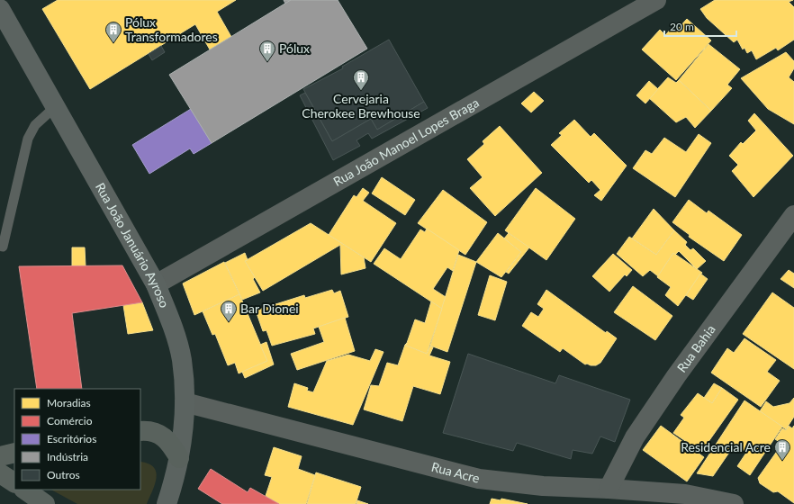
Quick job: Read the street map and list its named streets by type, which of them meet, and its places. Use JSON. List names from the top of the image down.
{
  "streets": {
    "main road": ["Rua João Januário Ayroso"],
    "street": ["Rua João Manoel Lopes Braga", "Rua Bahia", "Rua Acre"]
  },
  "crossings": [
    ["Rua João Manoel Lopes Braga", "Rua João Januário Ayroso"],
    ["Rua João Januário Ayroso", "Rua Acre"],
    ["Rua Bahia", "Rua Acre"]
  ],
  "places": {
    "building": [
      "Pólux Transformadores",
      "Pólux",
      "Cervejaria Cherokee Brewhouse",
      "Bar Dionei",
      "Residencial Acre"
    ]
  },
  "legend": [
    "Moradias",
    "Comércio",
    "Escritórios",
    "Indústria",
    "Outros"
  ],
  "scale_bar": "20 m"
}
